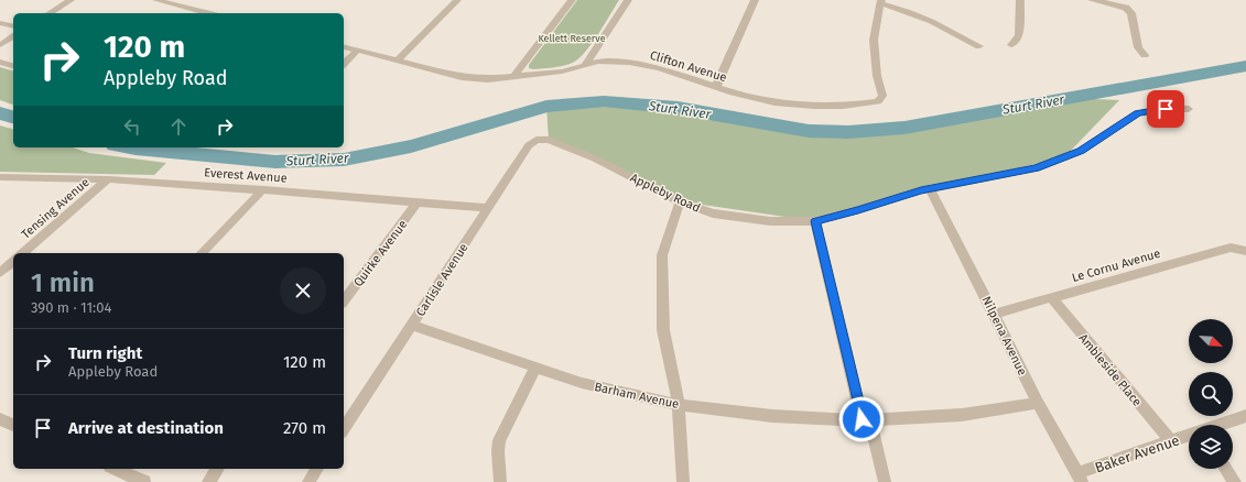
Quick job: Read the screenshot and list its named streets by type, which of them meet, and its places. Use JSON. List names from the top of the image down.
{
  "streets": {
    "street": [
      "Clifton Avenue",
      "Everest Avenue",
      "Appleby Road",
      "Tensing Avenue",
      "Quirke Avenue",
      "Le Cornu Avenue",
      "Carlisle Avenue",
      "Nilpena Avenue",
      "Ambleside Place",
      "Barham Avenue",
      "Baker Avenue"
    ]
  },
  "crossings": [
    ["Everest Avenue", "Tensing Avenue"],
    ["Everest Avenue", "Quirke Avenue"],
    ["Everest Avenue", "Carlisle Avenue"],
    ["Appleby Road", "Carlisle Avenue"],
    ["Appleby Road", "Nilpena Avenue"],
    ["Le Cornu Avenue", "Nilpena Avenue"],
    ["Le Cornu Avenue", "Ambleside Place"],
    ["Carlisle Avenue", "Barham Avenue"],
    ["Nilpena Avenue", "Barham Avenue"],
    ["Nilpena Avenue", "Baker Avenue"],
    ["Ambleside Place", "Baker Avenue"]
  ],
  "water": ["Sturt River"],
  "parks": ["Kellett Reserve"],
  "north": "bottom right",
  "page": {
    "turn": ["120 m", "Appleby Road"],
    "heading": ["1 min", "390 m · 11:04"],
    "list": [
      {
        "name": "Turn right",
        "note": "Appleby Road",
        "value": "120 m"
      },
      {
        "name": "Arrive at destination",
        "value": "270 m"
      }
    ]
  }
}
